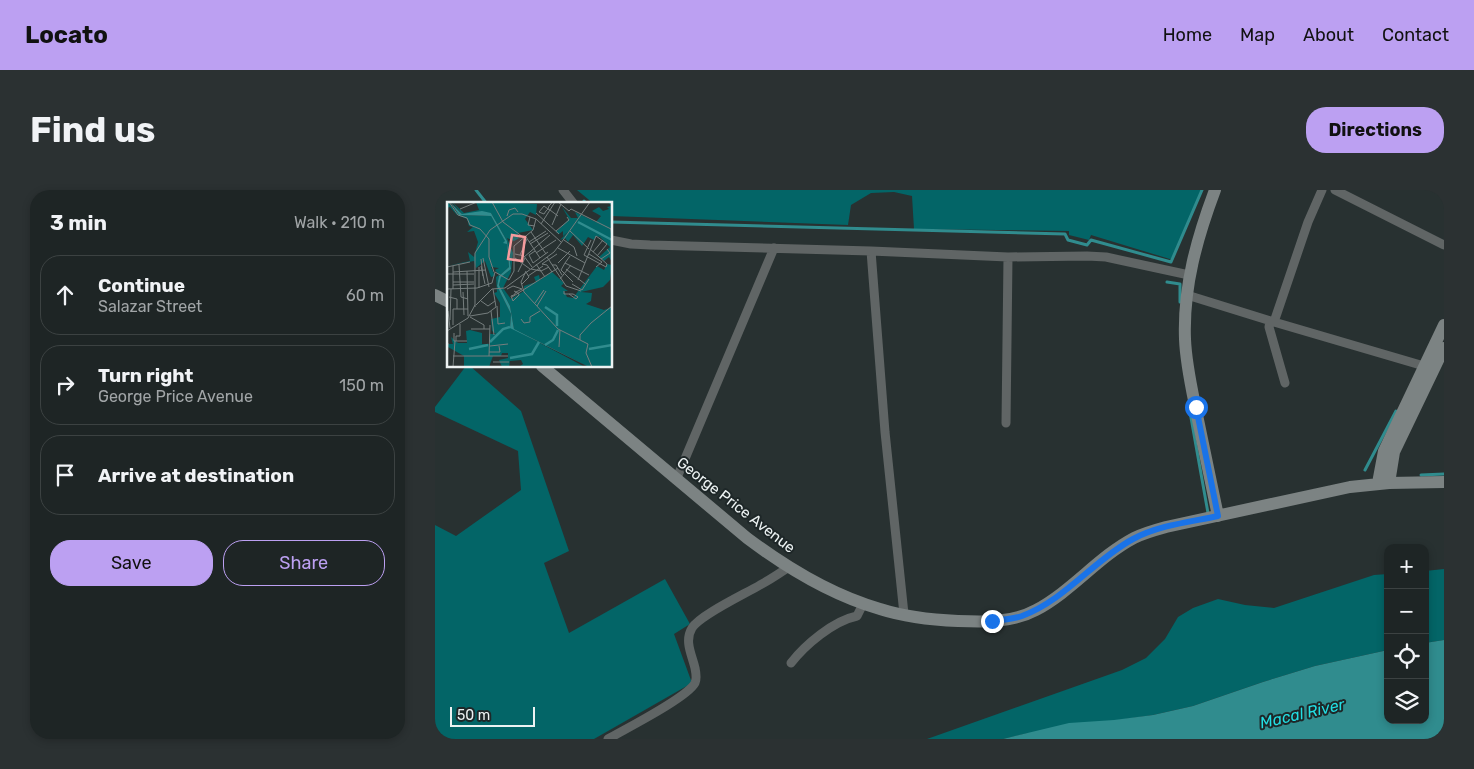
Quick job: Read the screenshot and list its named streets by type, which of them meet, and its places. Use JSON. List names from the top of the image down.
{
  "streets": {
    "main road": ["George Price Avenue"]
  },
  "water": ["Macal River"],
  "scale_bar": "50 m",
  "page": {
    "header": "Locato",
    "nav": [
      "Home",
      "Map",
      "About",
      "Contact"
    ],
    "buttons": [
      "Directions",
      ["Save", "Share"]
    ],
    "title": "Find us",
    "heading": ["3 min", "Walk · 210 m"],
    "list": [
      ["Continue", "Salazar Street", "60 m"],
      ["Turn right", "George Price Avenue", "150 m"],
      "Arrive at destination"
    ],
    "map_buttons": ["+", "−"],
    "scale": "50 m"
  }
}
